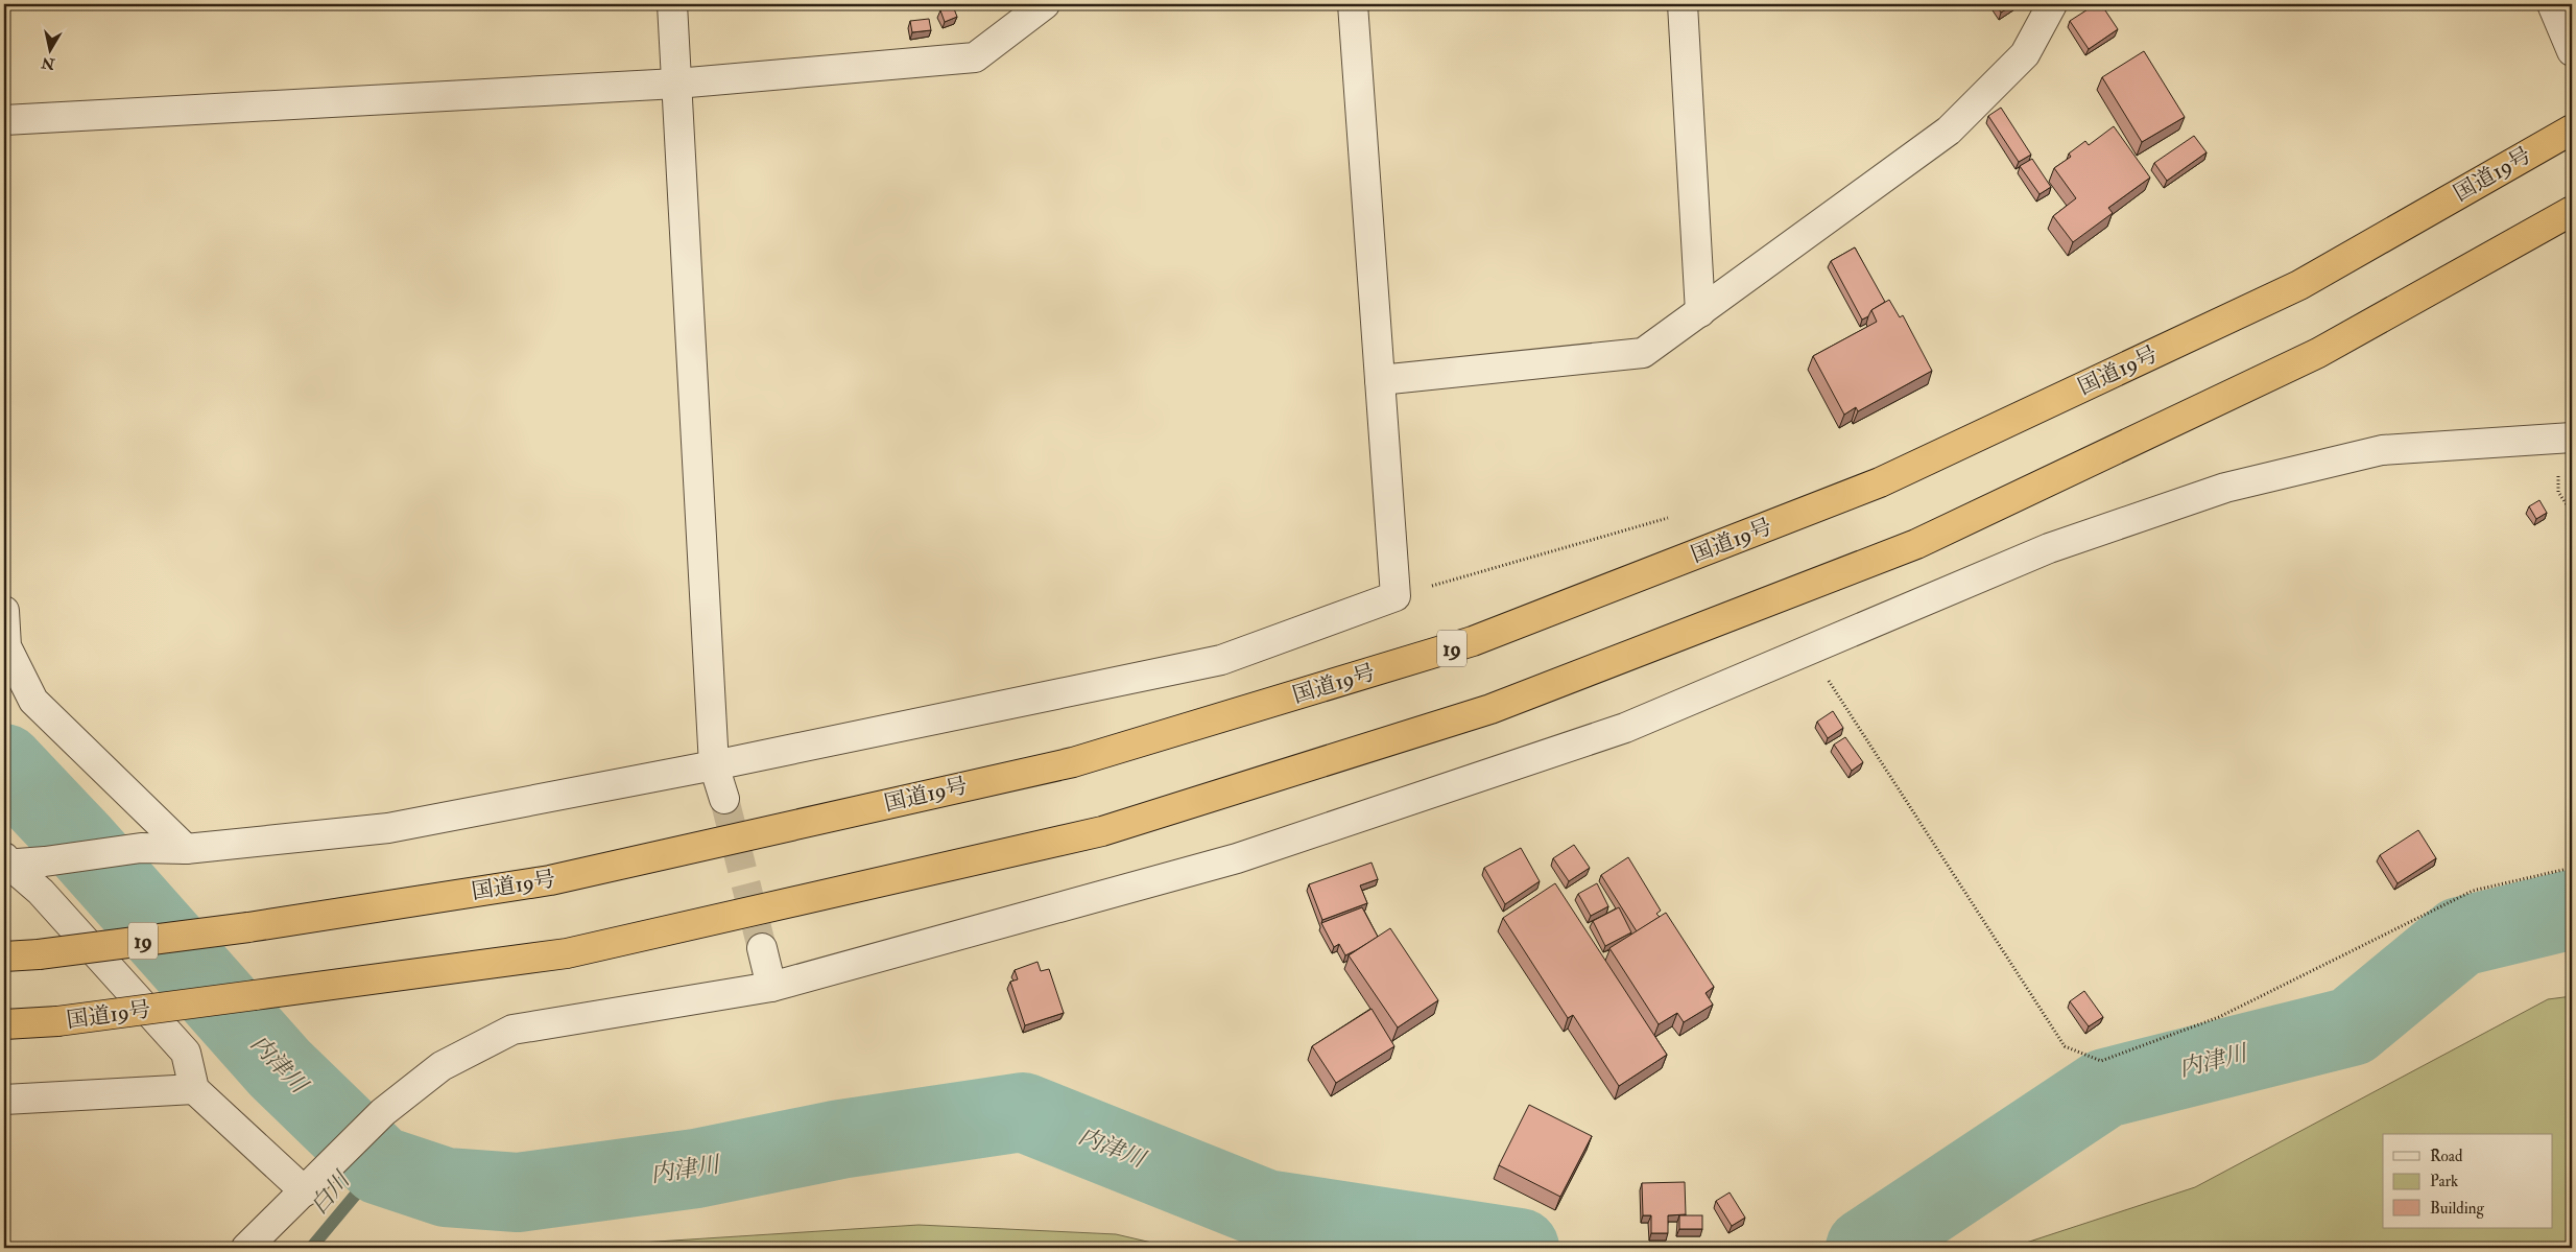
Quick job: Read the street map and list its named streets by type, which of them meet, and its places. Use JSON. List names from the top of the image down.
{
  "streets": {
    "highway": ["国道19号", "19"]
  },
  "water": ["内津川", "白川"],
  "legend": ["Road", "Park", "Building"],
  "north": "bottom"
}
